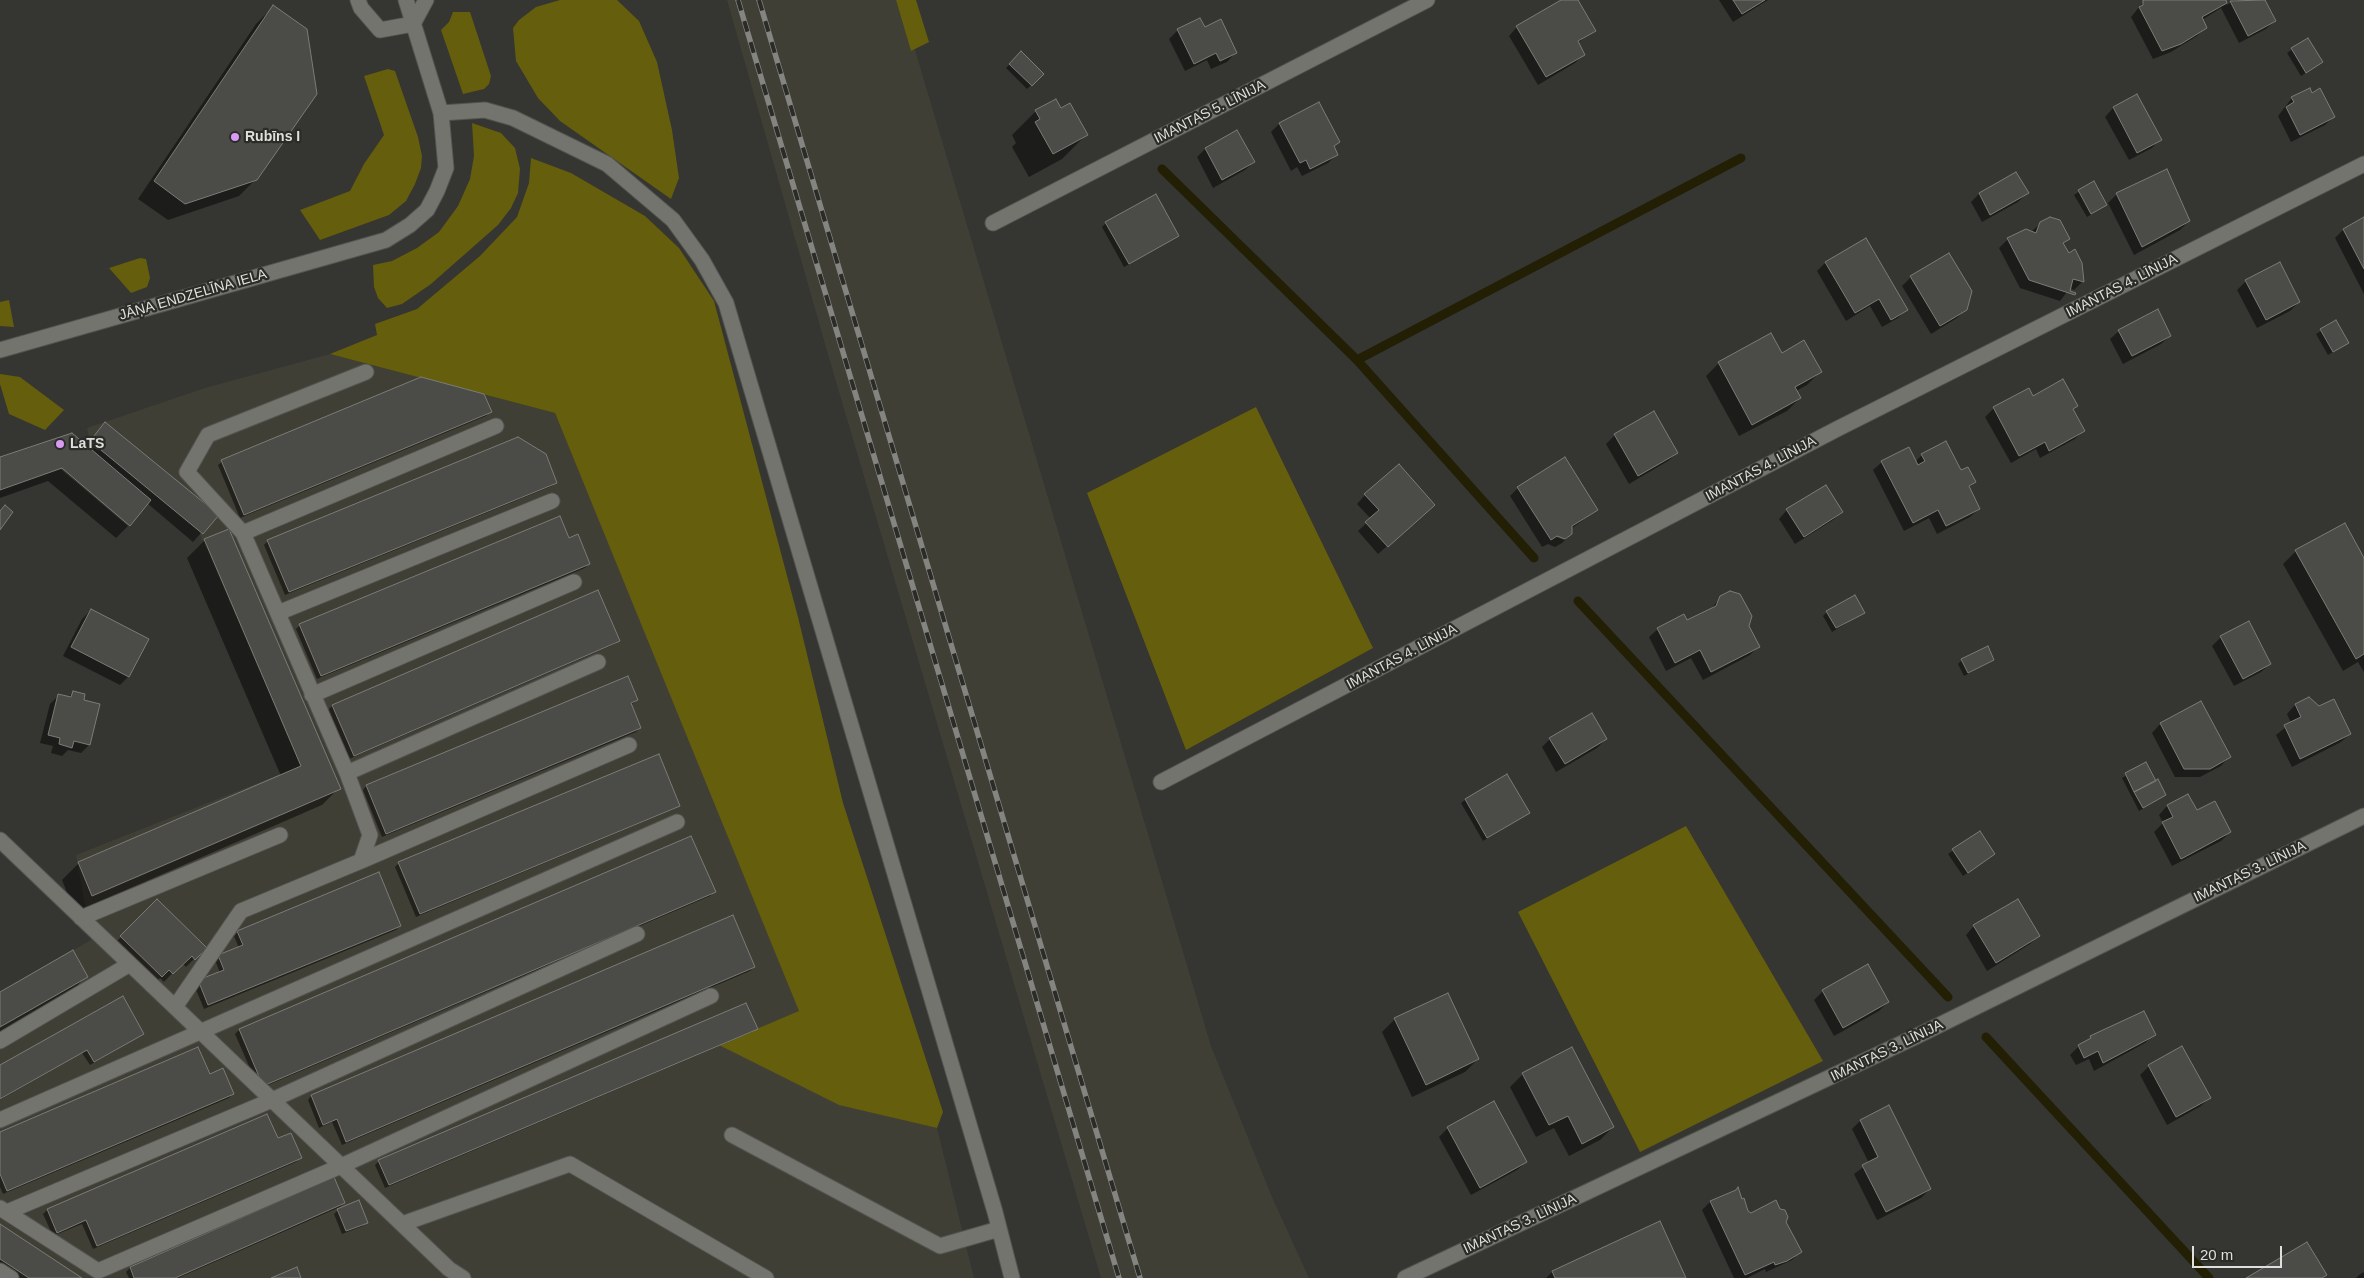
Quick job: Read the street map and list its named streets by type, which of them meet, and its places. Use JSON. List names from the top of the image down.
{
  "streets": {
    "street": [
      "IMANTAS 5. LĪNIJA",
      "IMANTAS 4. LĪNIJA",
      "JĀŅA ENDZELĪNA IELA",
      "IMANTAS 3. LĪNIJA"
    ]
  },
  "places": ["Rubīns I", "LaTS"],
  "scale_bar": "20 m"
}
